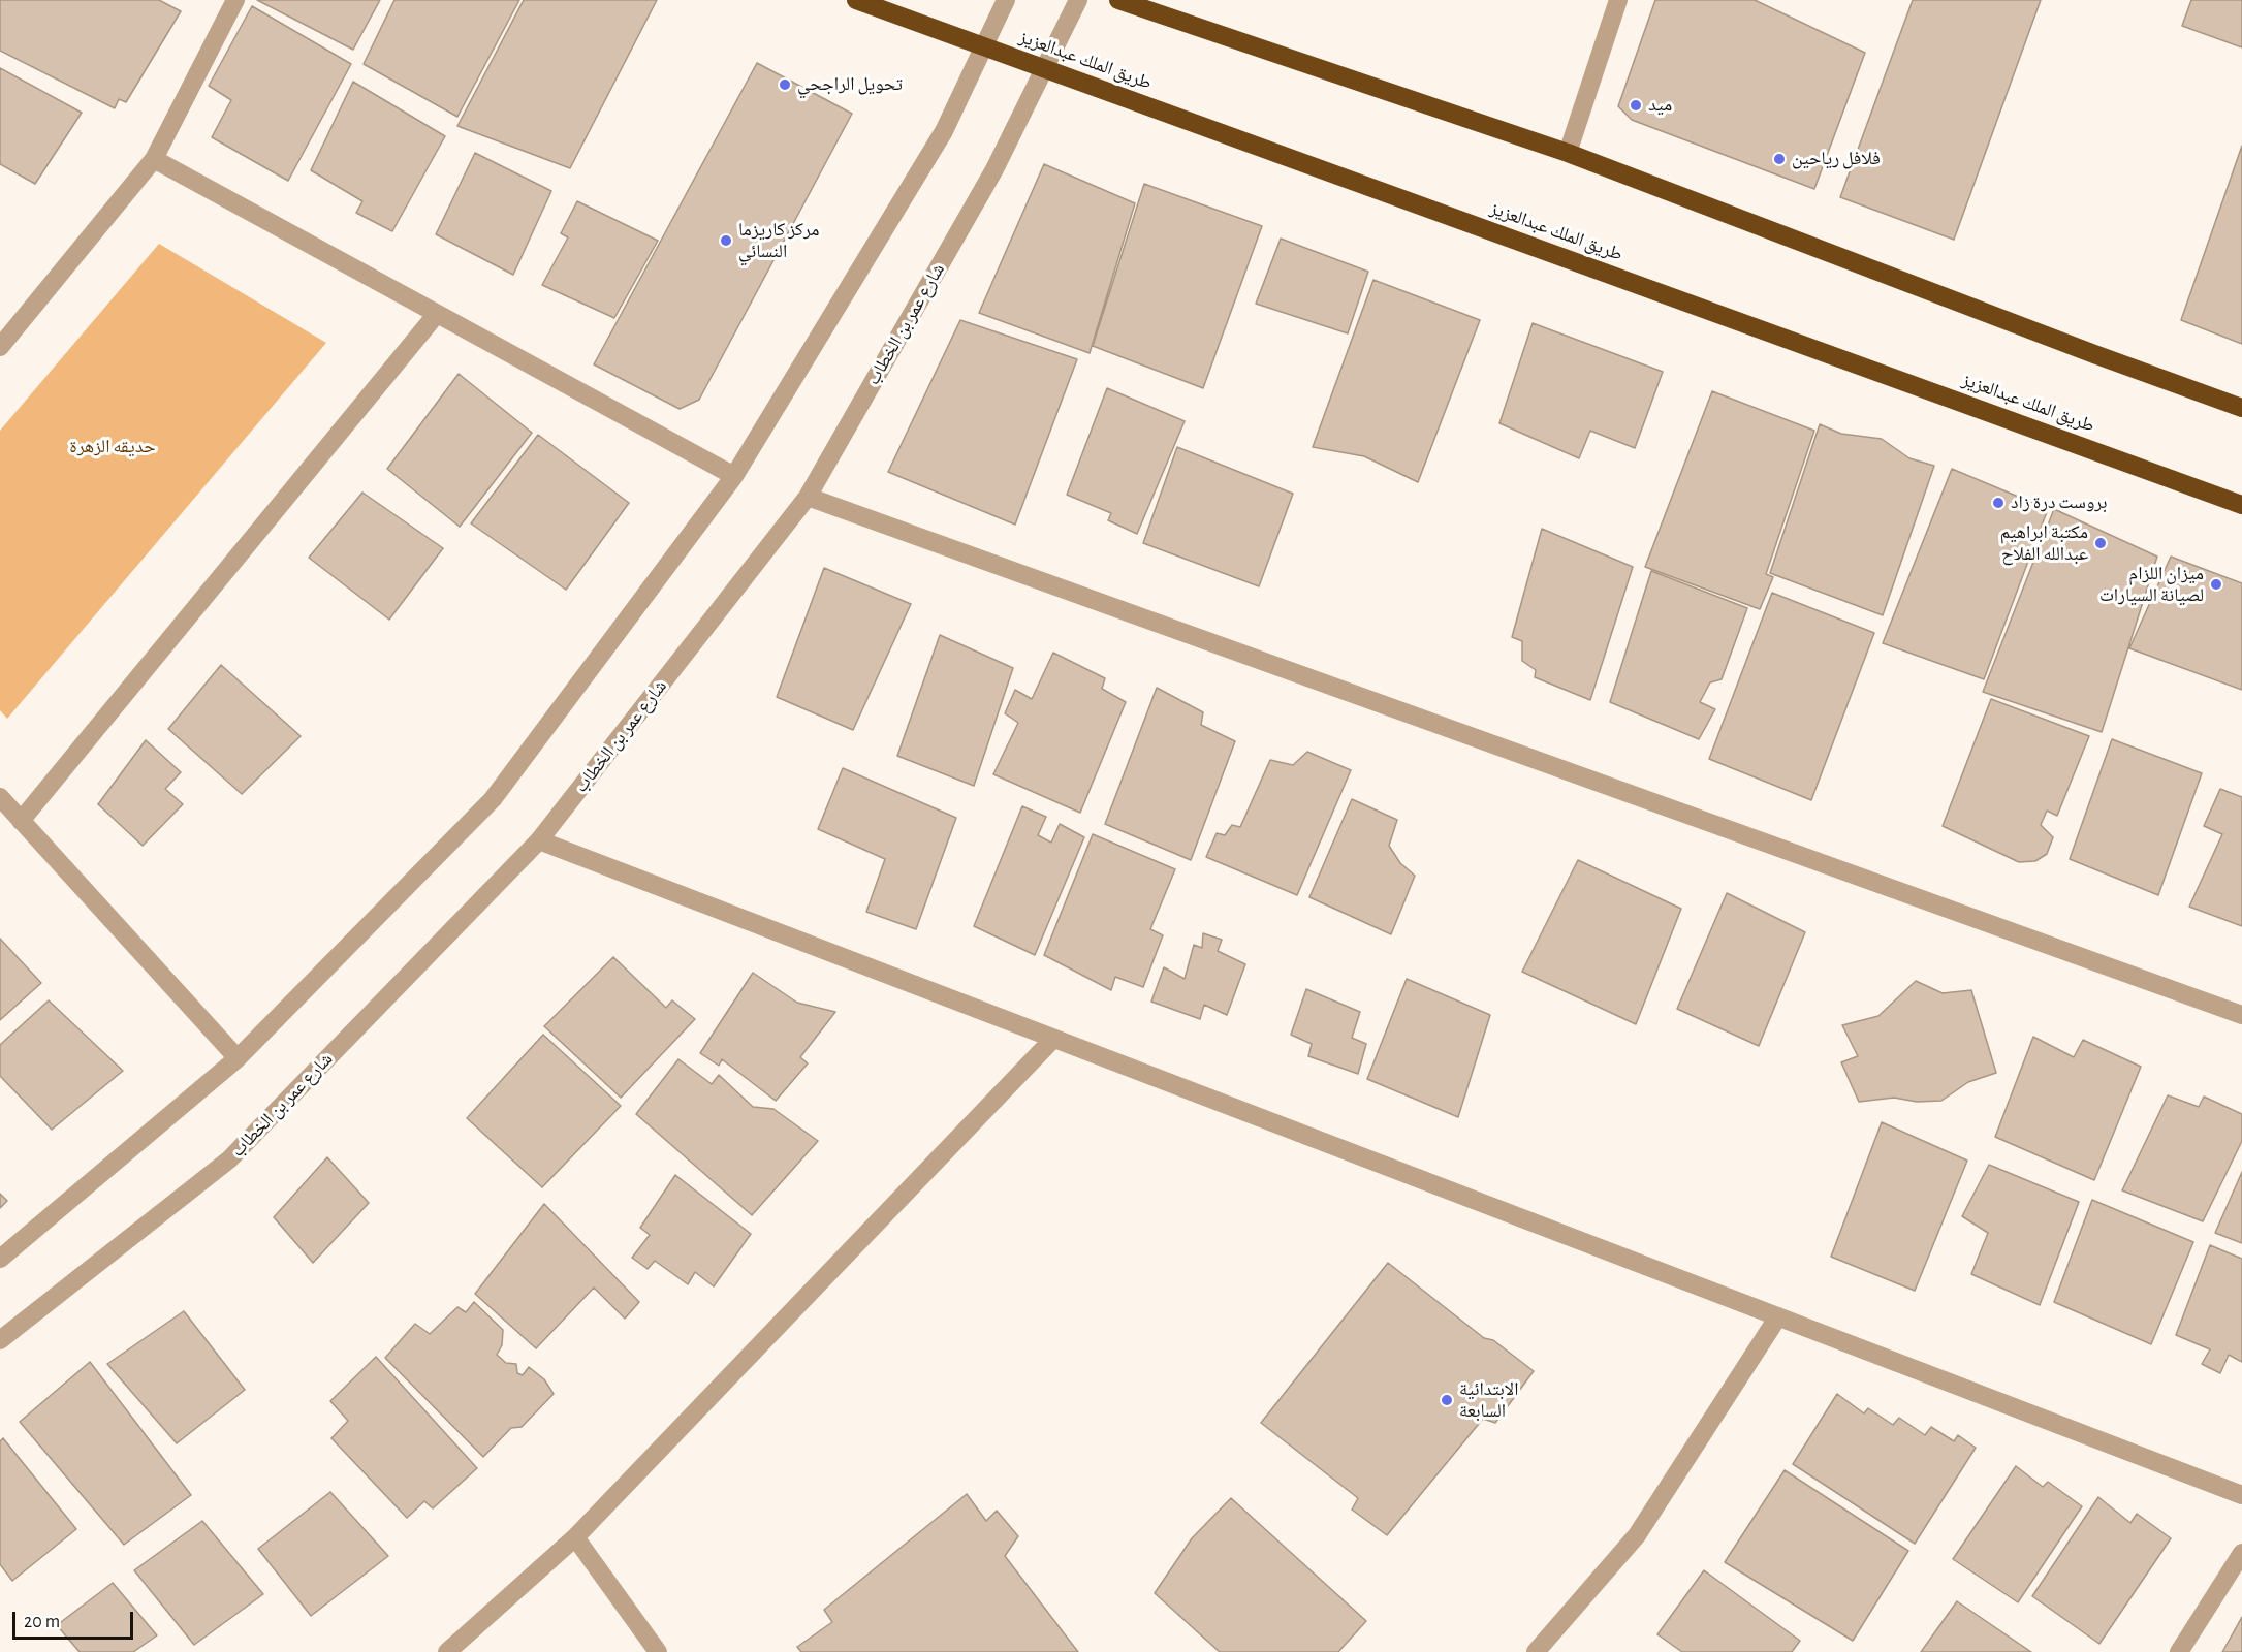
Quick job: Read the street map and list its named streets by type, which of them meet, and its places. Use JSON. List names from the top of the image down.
{
  "streets": {
    "highway": ["طريق الملك عبدالعزيز"],
    "street": ["شارع عمر بن الخطاب"]
  },
  "crossings": [
    ["طريق الملك عبدالعزيز", "شارع عمر بن الخطاب"]
  ],
  "parks": ["حديقه الزهرة"],
  "places": [
    "تحويل الراجحي",
    "ميد",
    "فلافل رياحين",
    "مركز كاريزما النسائي",
    "بروست درة زاد",
    "مكتبة ابراهيم عبدالله الفلاح",
    "ميزان اللزام لصيانة السيارات",
    "الابتدائية السابعة"
  ],
  "scale_bar": "20 m"
}
